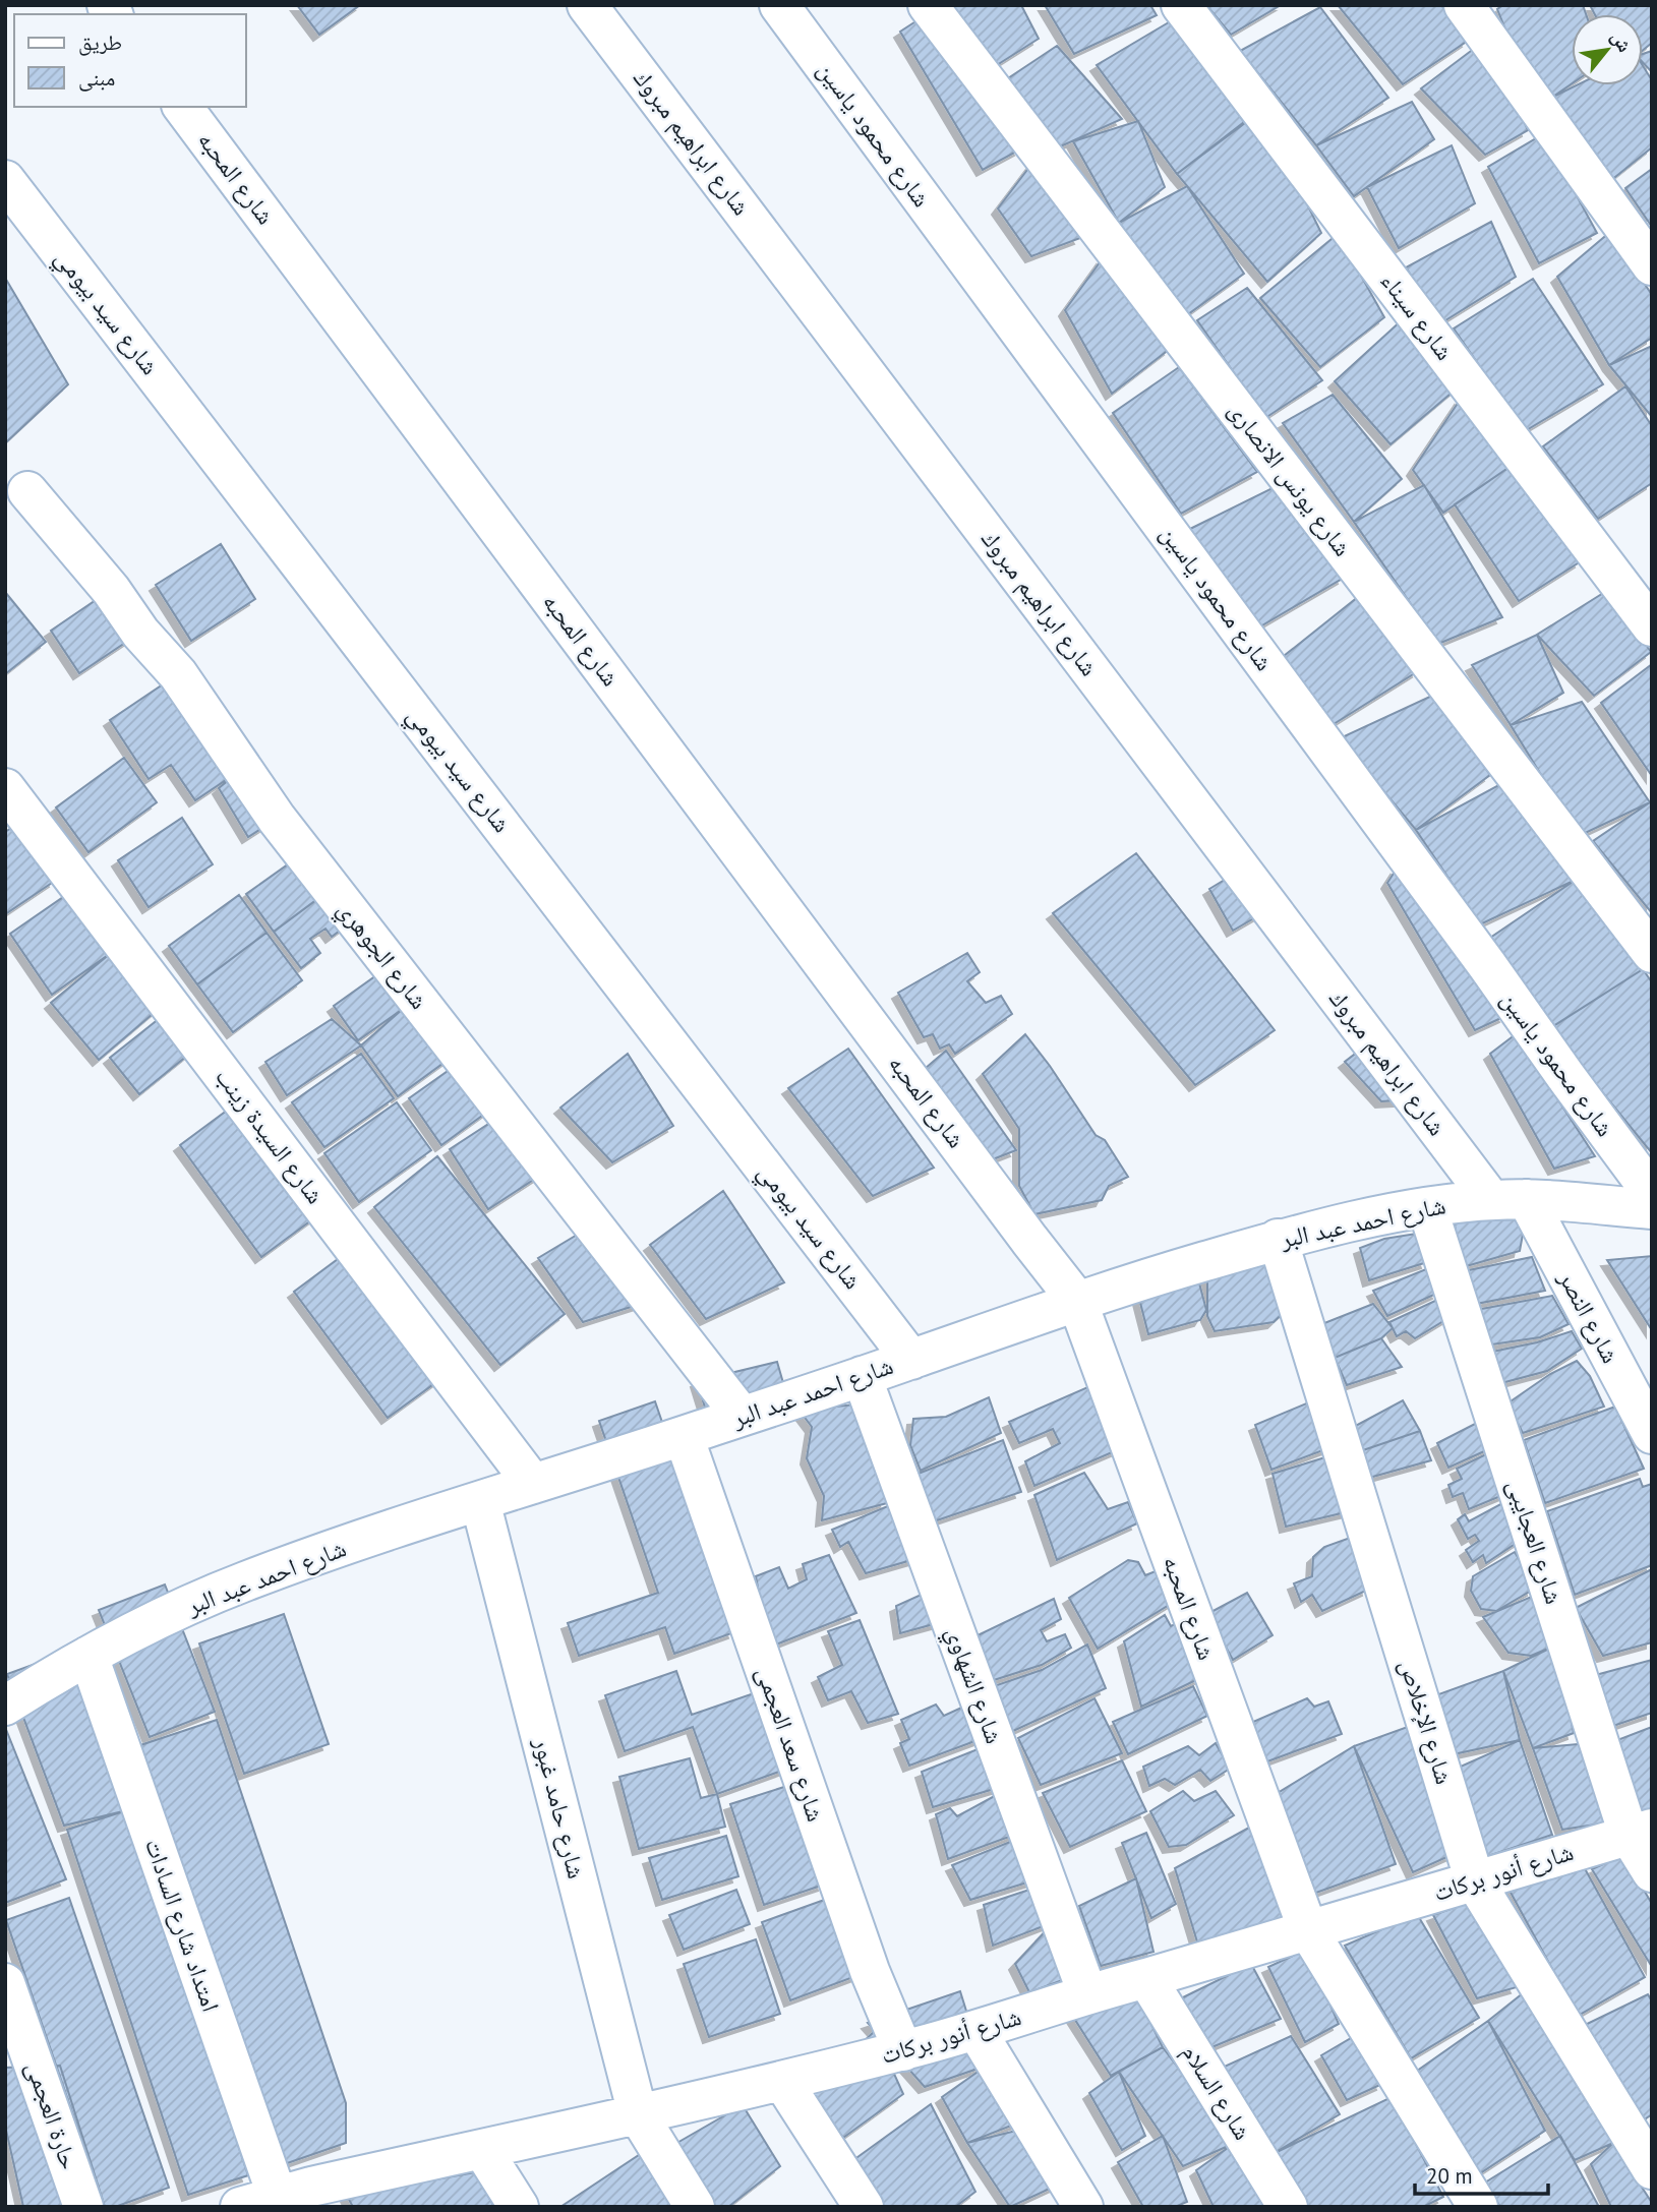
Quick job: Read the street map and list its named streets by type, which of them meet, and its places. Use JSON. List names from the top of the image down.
{
  "streets": {
    "street": [
      "شارع محمود ياسين",
      "شارع ابراهيم مبروك",
      "شارع المحبه",
      "شارع سيد بيومي",
      "شارع سيناء",
      "شارع يونس الانصارى",
      "شارع الجوهري",
      "شارع السيدة زينب",
      "شارع احمد عبد البر",
      "شارع النصر",
      "شارع العجايبى",
      "شارع الشهاوي",
      "شارع الإخلاص",
      "شارع سعد العجمى",
      "شارع حامد غبور",
      "شارع أنور بركات",
      "امتداد شارع السادات",
      "شارع السلام",
      "حارة العجمى"
    ]
  },
  "crossings": [
    ["شارع ابراهيم مبروك", "شارع احمد عبد البر"],
    ["شارع ابراهيم مبروك", "شارع النصر"],
    ["شارع المحبه", "شارع احمد عبد البر"],
    ["شارع المحبه", "شارع أنور بركات"],
    ["شارع سيد بيومي", "شارع احمد عبد البر"],
    ["شارع الجوهري", "شارع احمد عبد البر"],
    ["شارع السيدة زينب", "شارع احمد عبد البر"],
    ["شارع احمد عبد البر", "شارع النصر"],
    ["شارع احمد عبد البر", "شارع العجايبى"],
    ["شارع احمد عبد البر", "شارع الشهاوي"],
    ["شارع احمد عبد البر", "شارع الإخلاص"],
    ["شارع احمد عبد البر", "شارع سعد العجمى"],
    ["شارع احمد عبد البر", "شارع حامد غبور"],
    ["شارع احمد عبد البر", "امتداد شارع السادات"],
    ["شارع العجايبى", "شارع أنور بركات"],
    ["شارع الشهاوي", "شارع أنور بركات"],
    ["شارع الإخلاص", "شارع أنور بركات"],
    ["شارع سعد العجمى", "شارع أنور بركات"],
    ["شارع حامد غبور", "شارع أنور بركات"],
    ["شارع أنور بركات", "امتداد شارع السادات"],
    ["شارع أنور بركات", "شارع السلام"]
  ],
  "legend": ["طريق", "مبنى"],
  "scale_bar": "20 m",
  "north": "top right"
}
